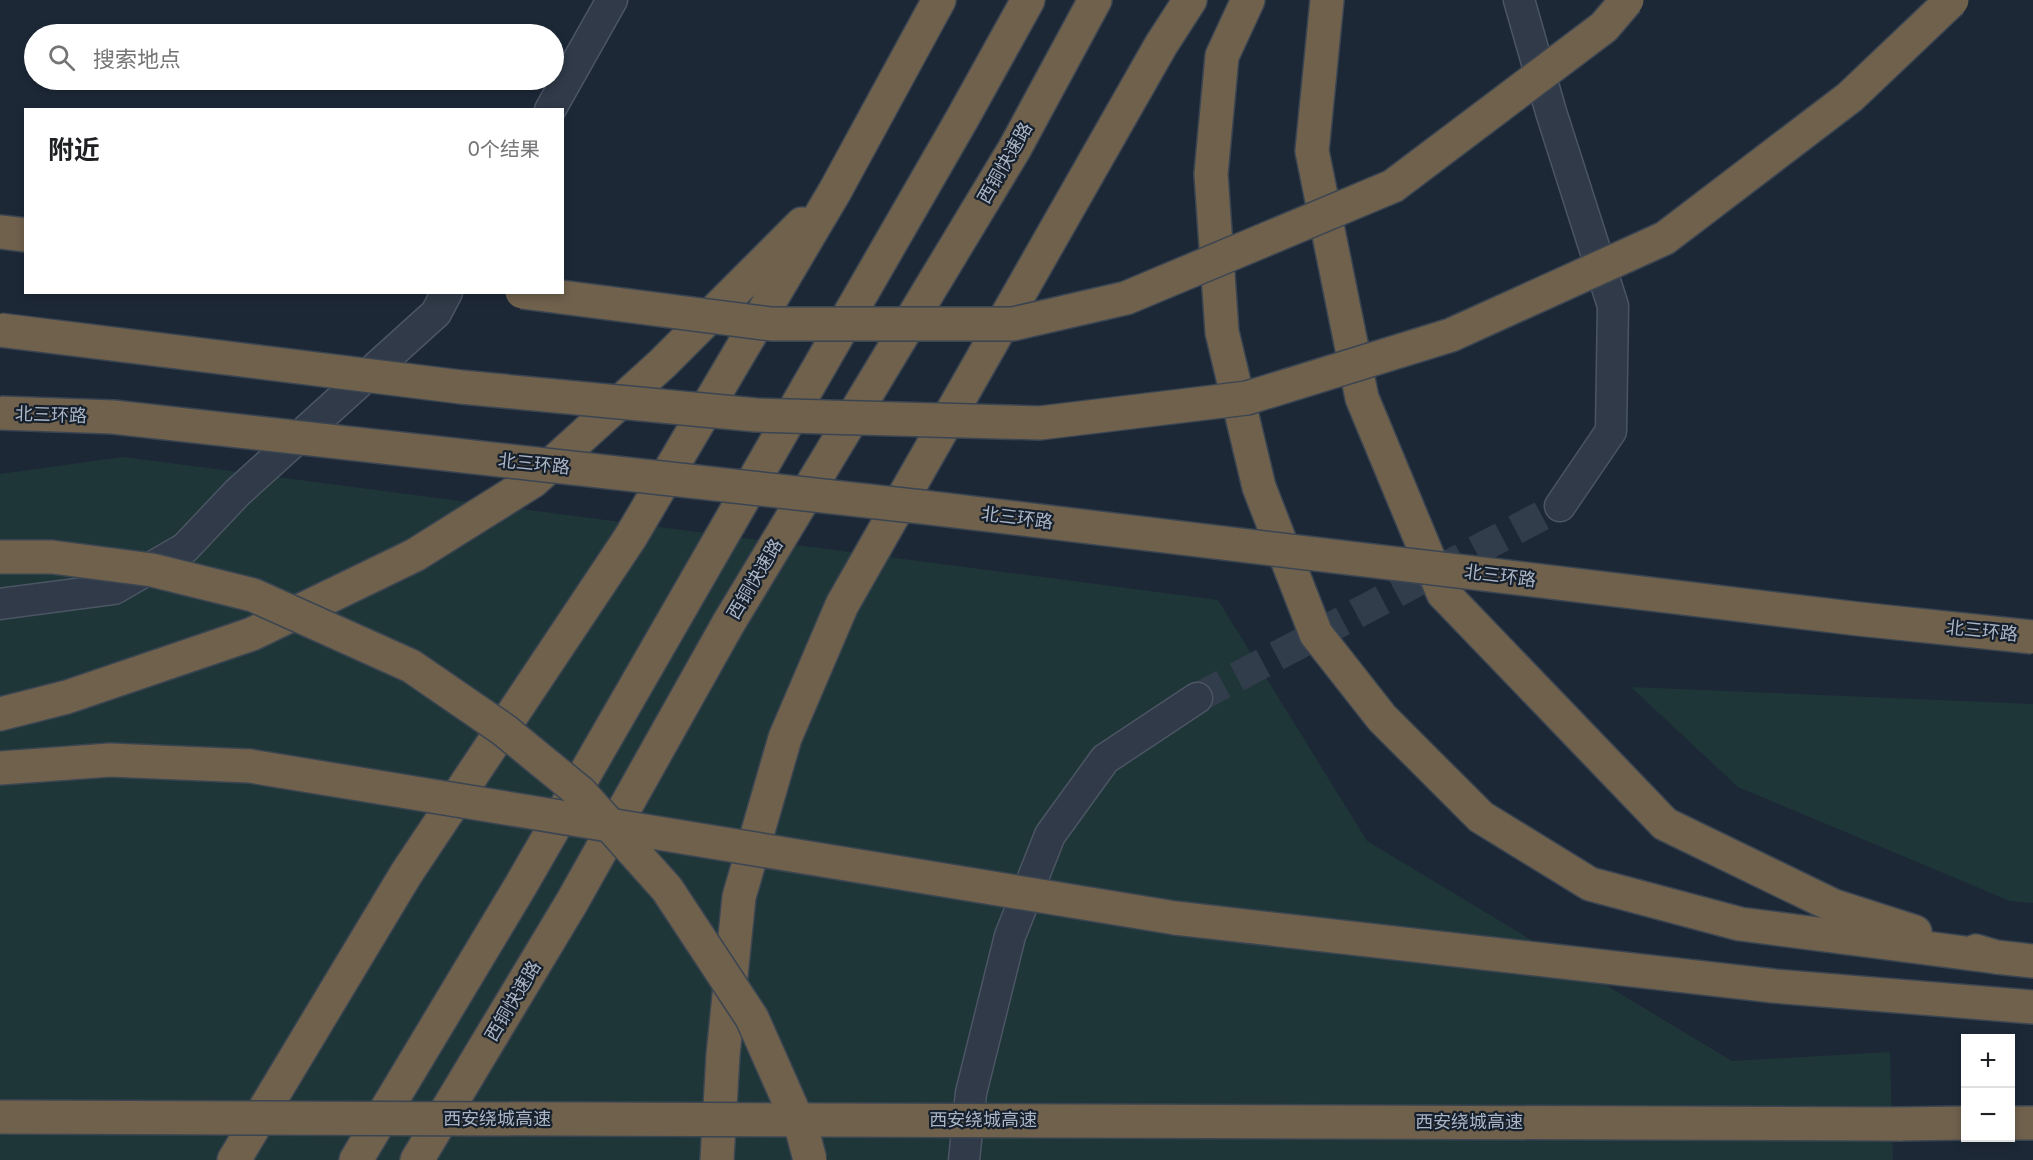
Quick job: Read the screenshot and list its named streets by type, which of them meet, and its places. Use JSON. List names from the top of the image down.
{
  "streets": {
    "highway": ["西铜快速路", "北三环路", "西安绕城高速"]
  },
  "page": {
    "search": "搜索地点",
    "heading": ["附近", "0个结果"],
    "map_buttons": ["+", "−"]
  }
}
